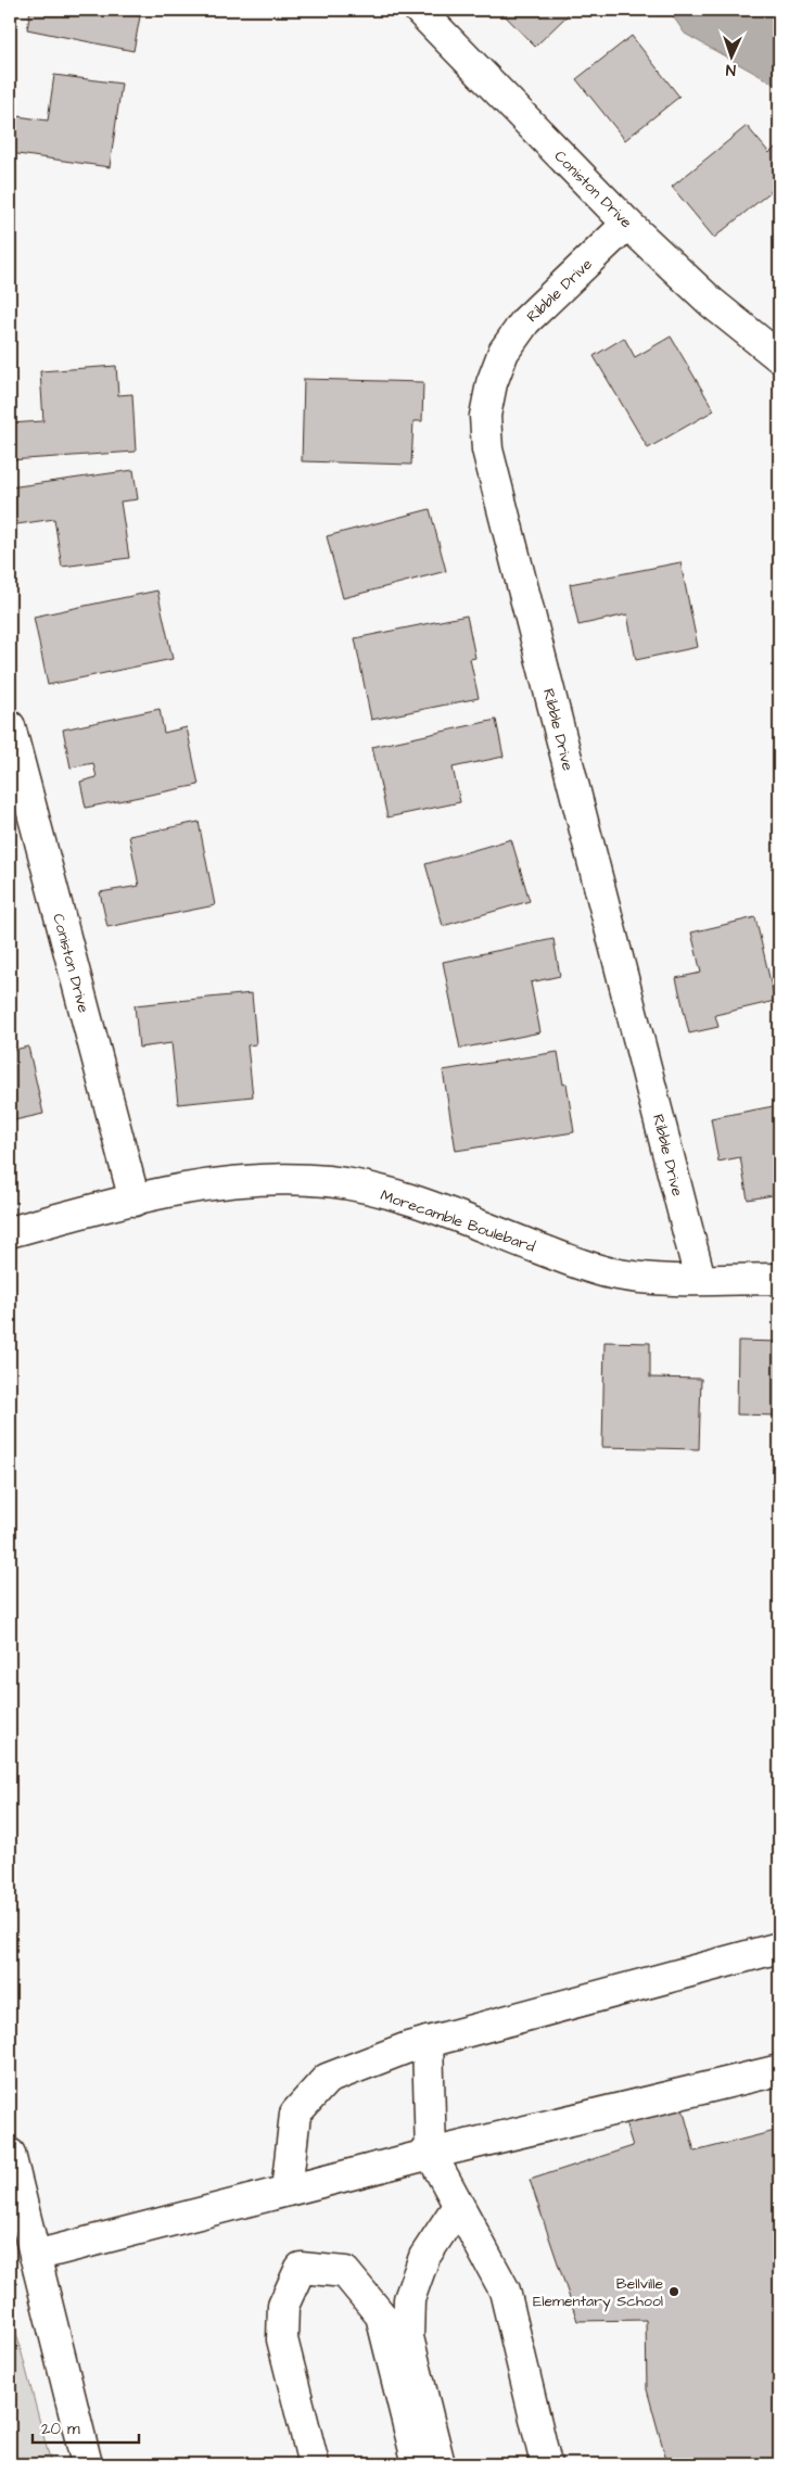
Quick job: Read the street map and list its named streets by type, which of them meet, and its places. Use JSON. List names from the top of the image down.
{
  "streets": {
    "street": ["Coniston Drive", "Ribble Drive", "Morecamble Boulebard"]
  },
  "crossings": [
    ["Coniston Drive", "Ribble Drive"],
    ["Coniston Drive", "Morecamble Boulebard"],
    ["Ribble Drive", "Morecamble Boulebard"]
  ],
  "places": ["Bellville Elementary School"],
  "scale_bar": "20 m",
  "north": "bottom"
}
